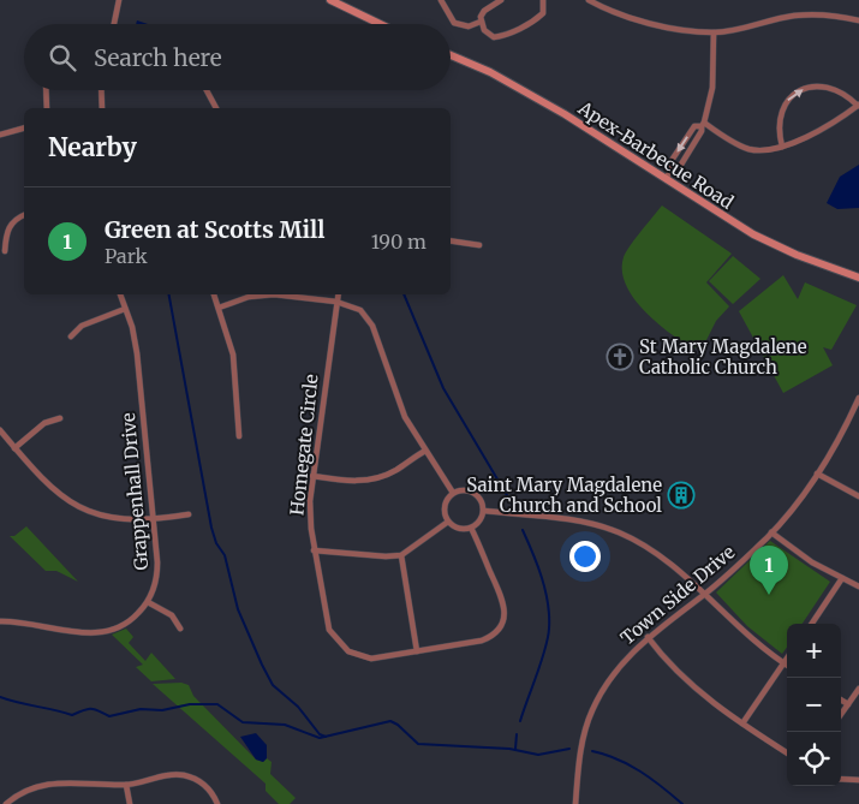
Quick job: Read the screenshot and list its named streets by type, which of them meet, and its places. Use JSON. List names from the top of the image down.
{
  "streets": {
    "street": [
      "Apex-Barbecue Road",
      "Homegate Circle",
      "Grappenhall Drive",
      "Town Side Drive"
    ]
  },
  "places": {
    "church": ["St Mary Magdalene Catholic Church"],
    "building": ["Saint Mary Magdalene Church and School"]
  },
  "page": {
    "search": "Search here",
    "heading": "Nearby",
    "list": [
      {
        "mark": "1",
        "name": "Green at Scotts Mill",
        "note": "Park",
        "value": "190 m"
      }
    ],
    "pins": "1",
    "map_buttons": ["+", "−"]
  }
}
